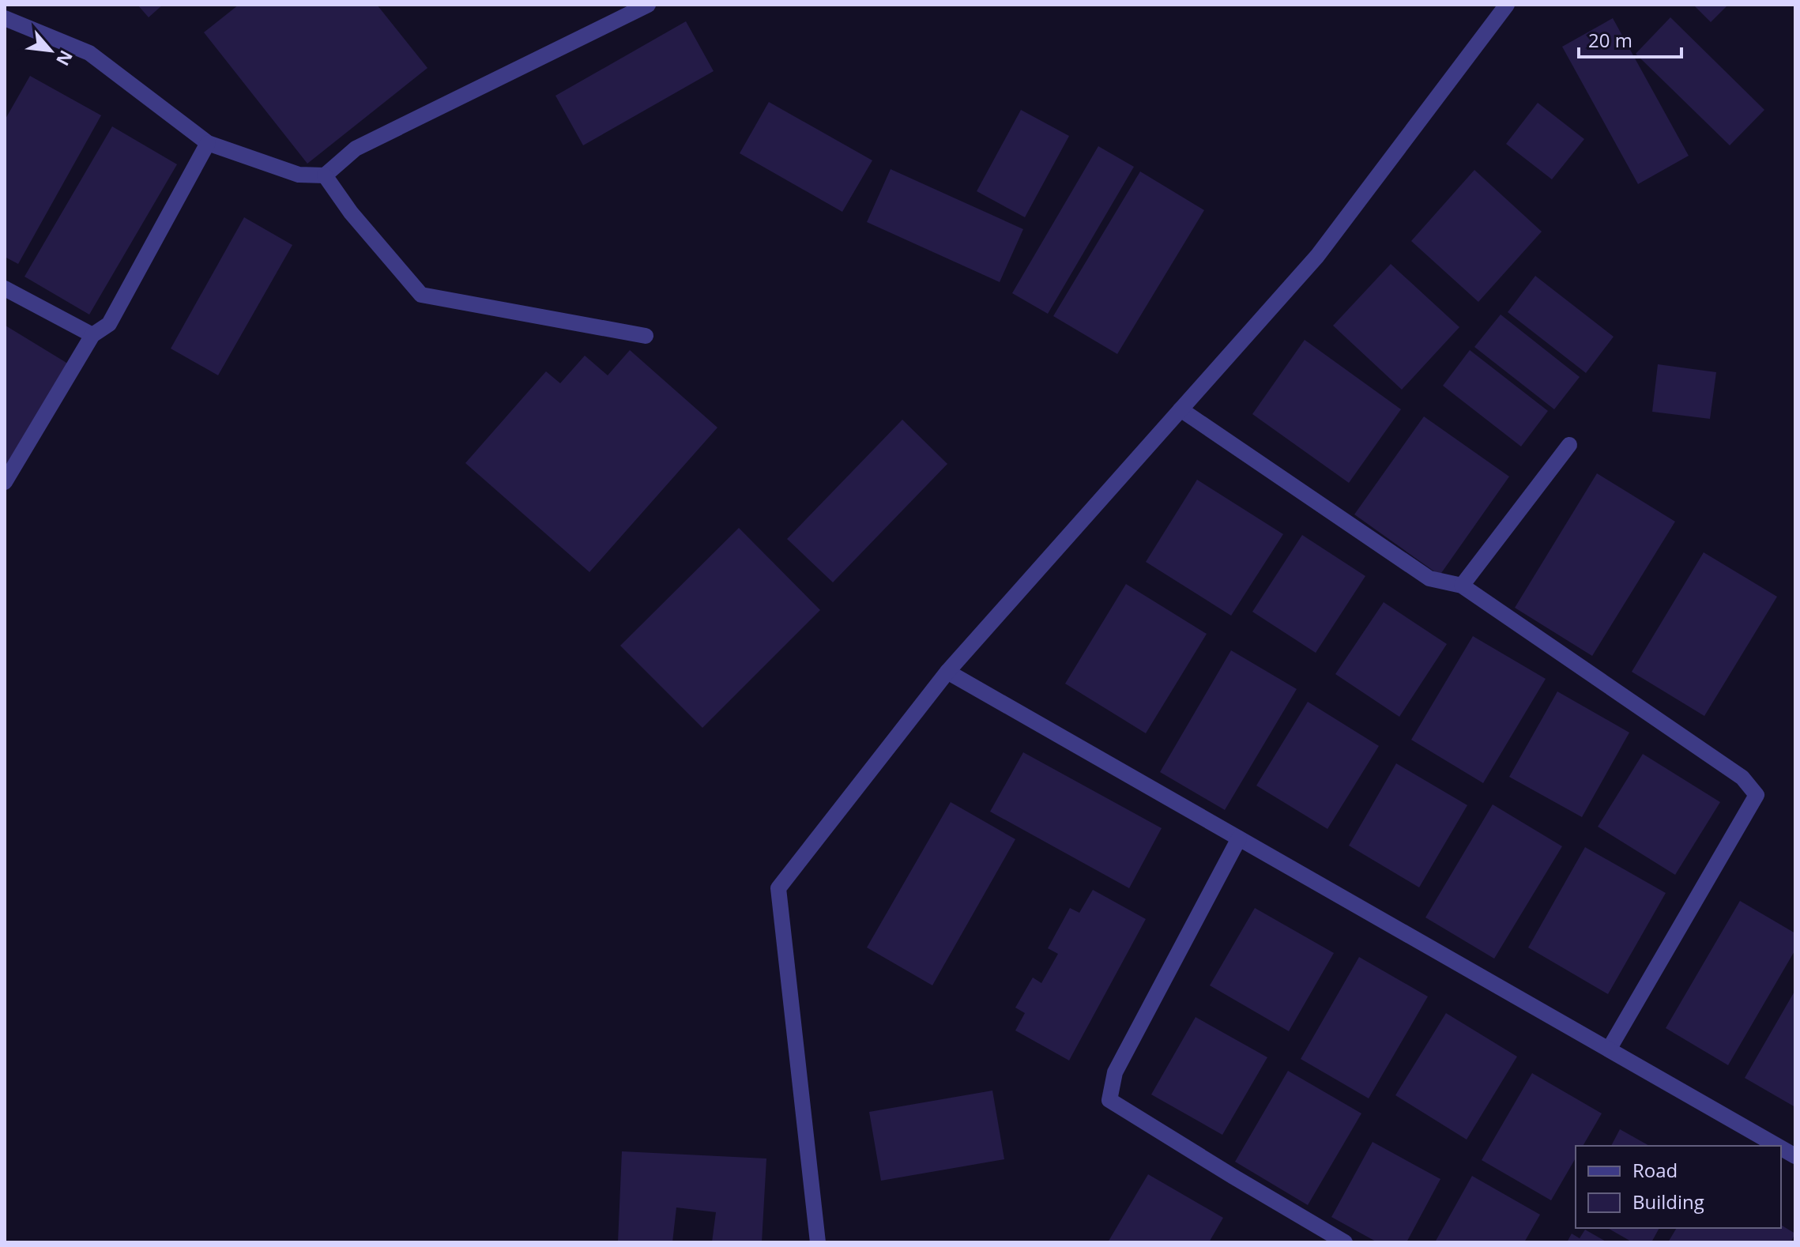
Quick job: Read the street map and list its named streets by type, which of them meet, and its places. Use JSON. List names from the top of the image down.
{
  "legend": ["Road", "Building"],
  "scale_bar": "20 m",
  "north": "bottom right"
}
